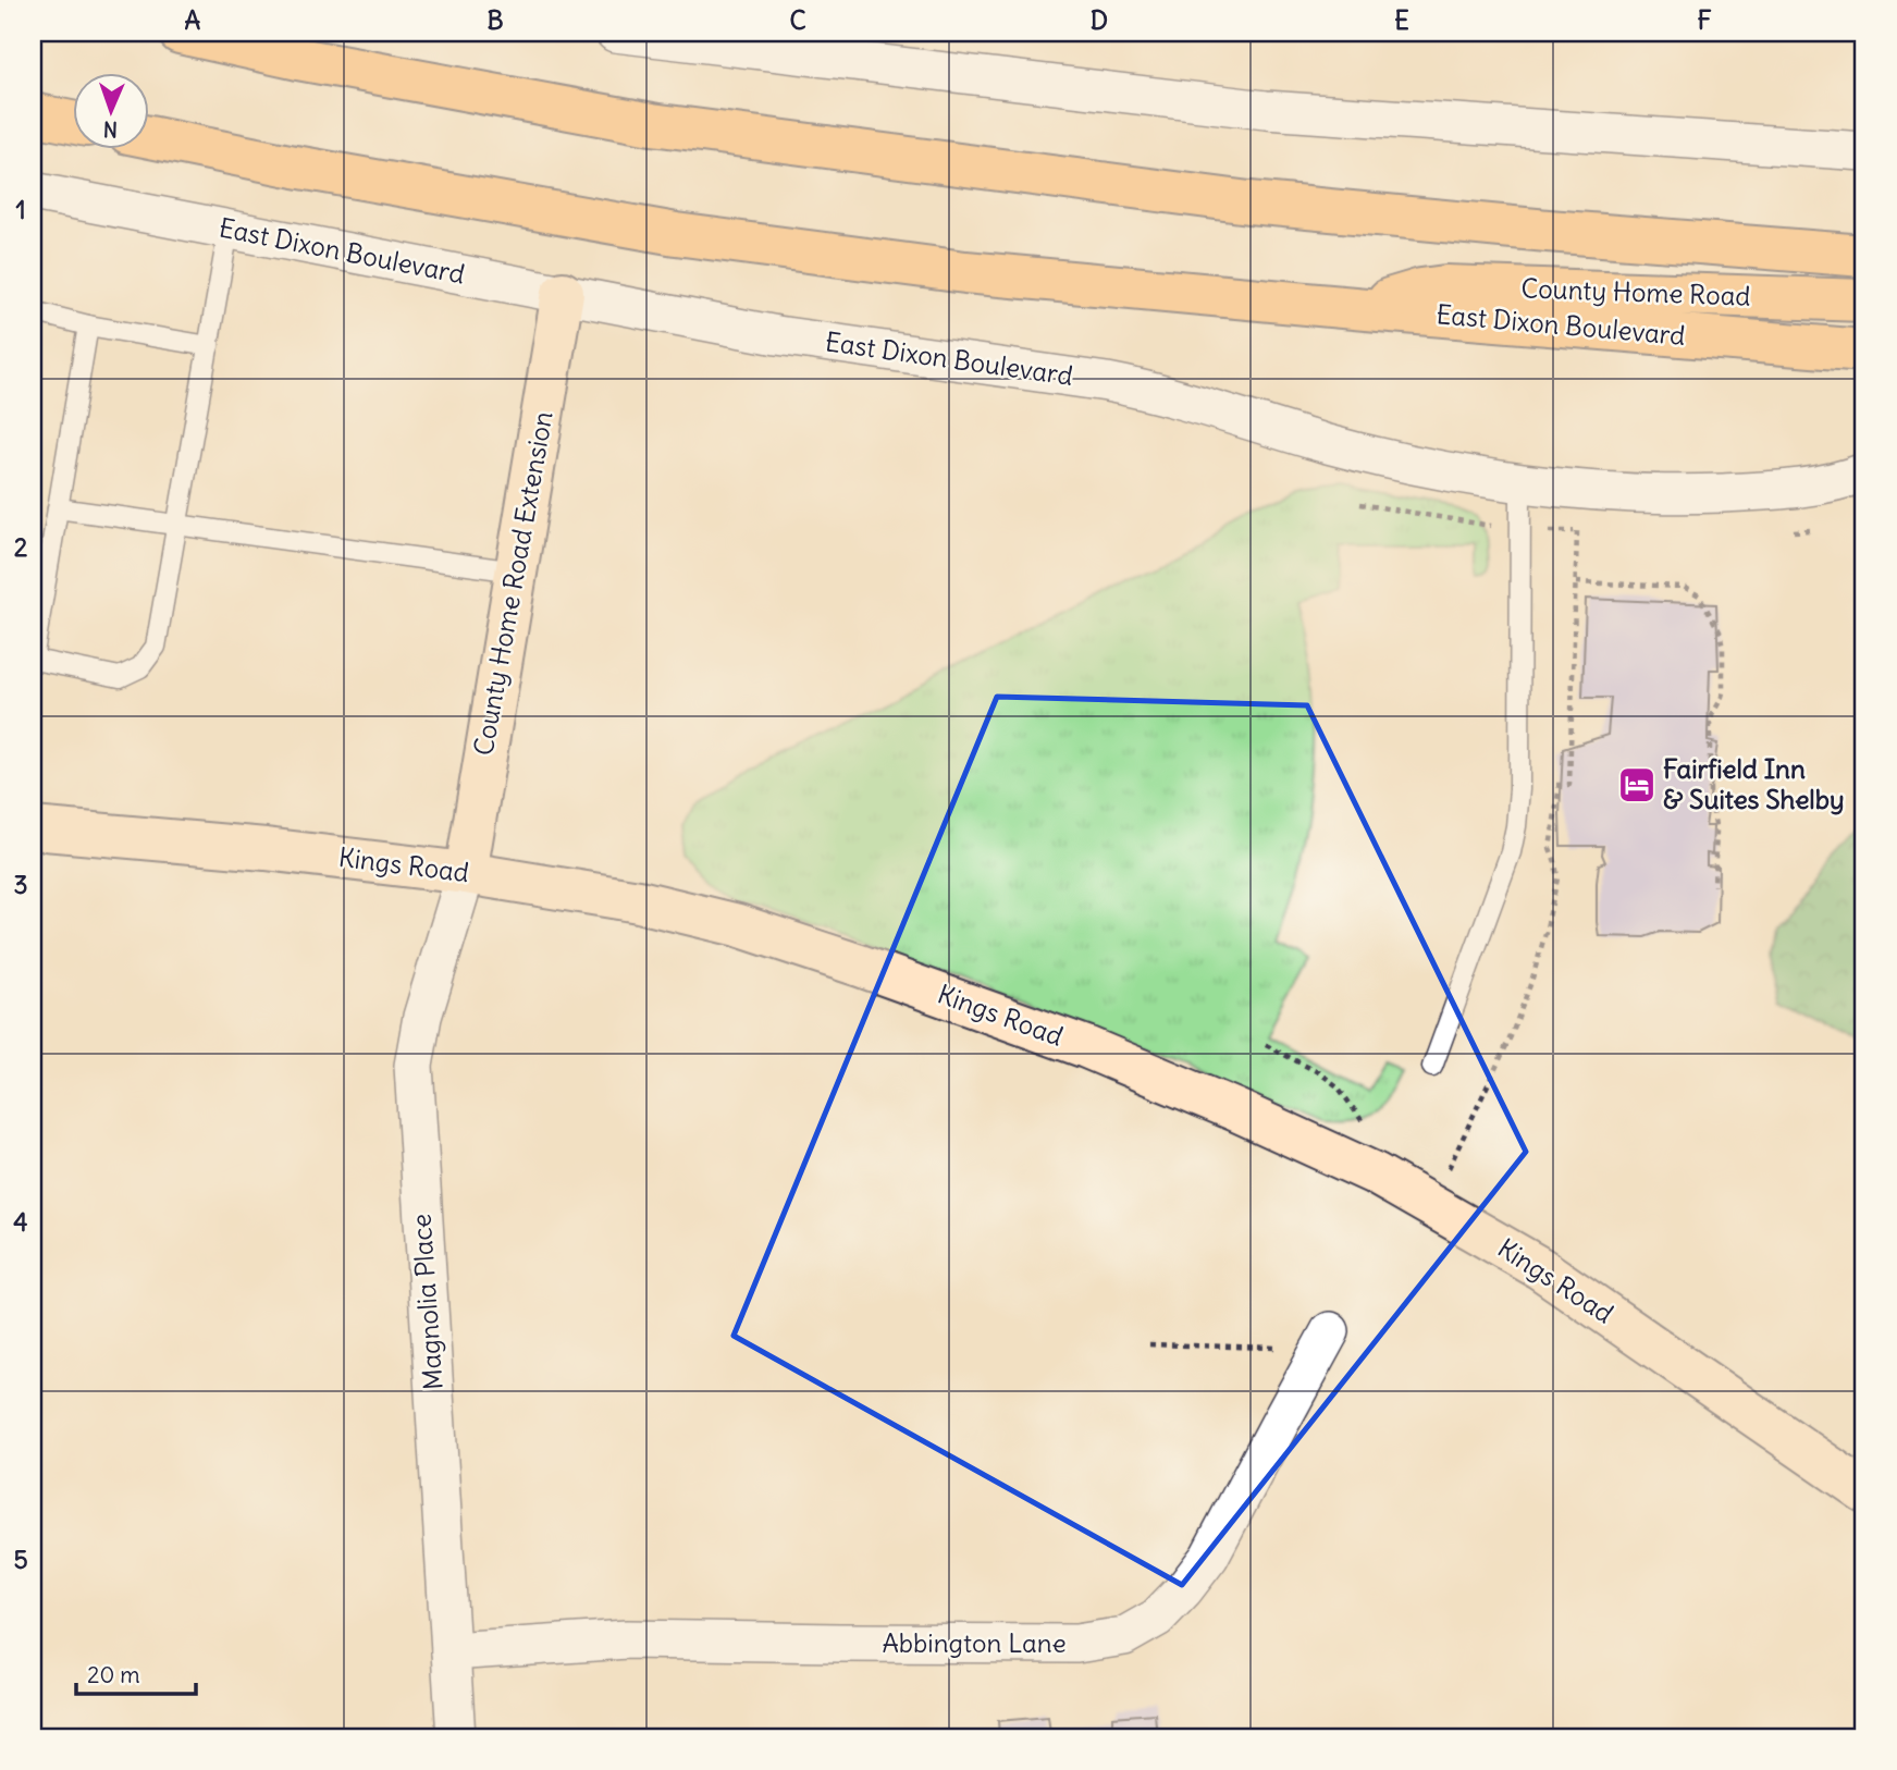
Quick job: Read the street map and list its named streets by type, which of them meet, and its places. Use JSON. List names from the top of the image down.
{
  "streets": {
    "highway": ["East Dixon Boulevard", "County Home Road"],
    "street": [
      "County Home Road Extension",
      "Kings Road",
      "Magnolia Place",
      "Abbington Lane"
    ]
  },
  "crossings": [
    ["East Dixon Boulevard", "County Home Road"],
    ["East Dixon Boulevard", "County Home Road Extension"],
    ["County Home Road Extension", "Kings Road"],
    ["County Home Road Extension", "Magnolia Place"],
    ["Kings Road", "Magnolia Place"],
    ["Magnolia Place", "Abbington Lane"]
  ],
  "places": {
    "hotel": ["Fairfield Inn & Suites Shelby"]
  },
  "scale_bar": "20 m",
  "north": "bottom",
  "grid": {
    "columns": [
      "A",
      "B",
      "C",
      "D",
      "E",
      "F"
    ],
    "rows": [
      "1",
      "2",
      "3",
      "4",
      "5"
    ]
  }
}
